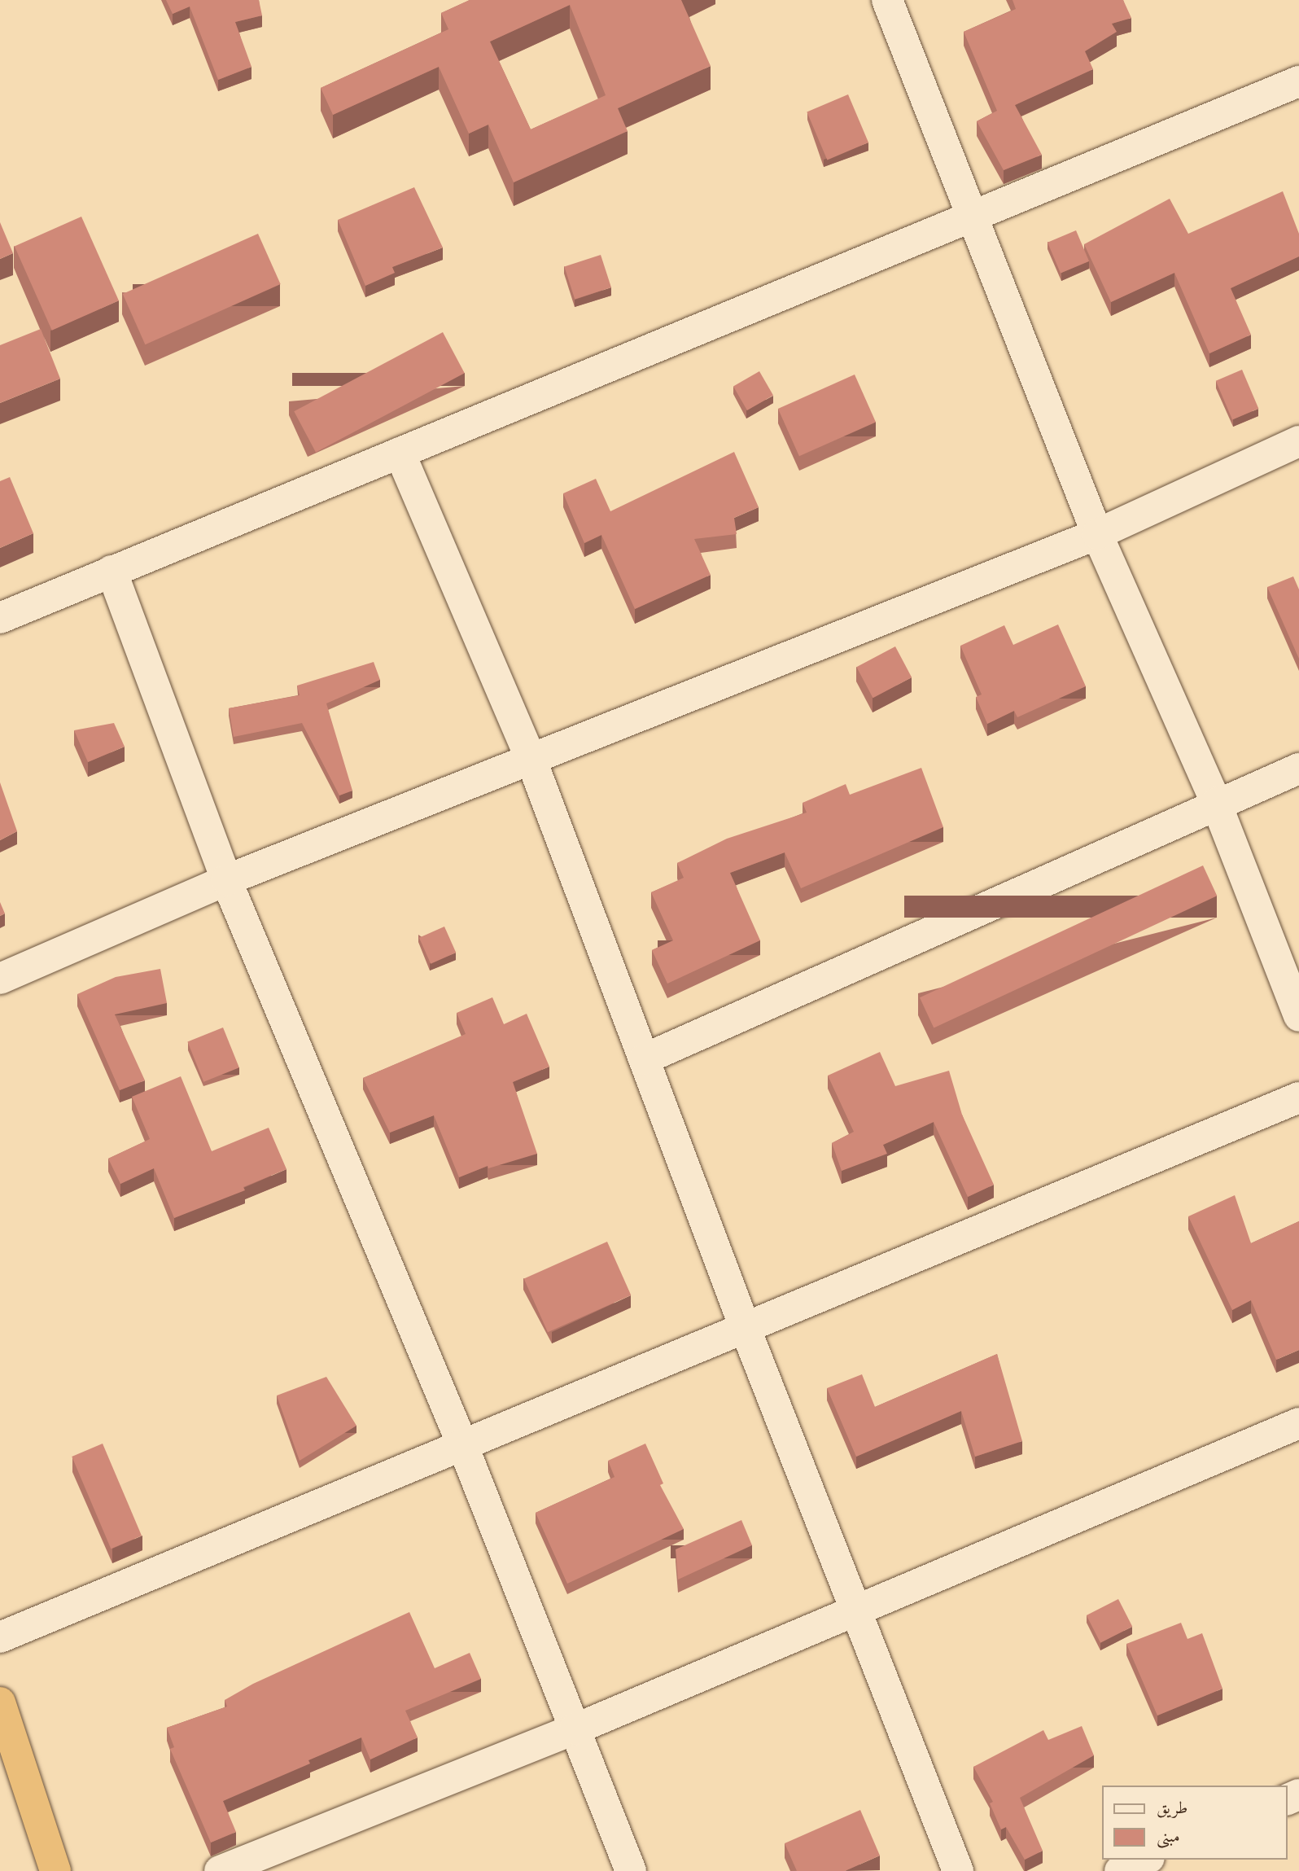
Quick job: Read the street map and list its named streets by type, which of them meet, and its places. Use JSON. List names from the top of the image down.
{
  "legend": ["طريق", "مبنى"]
}
